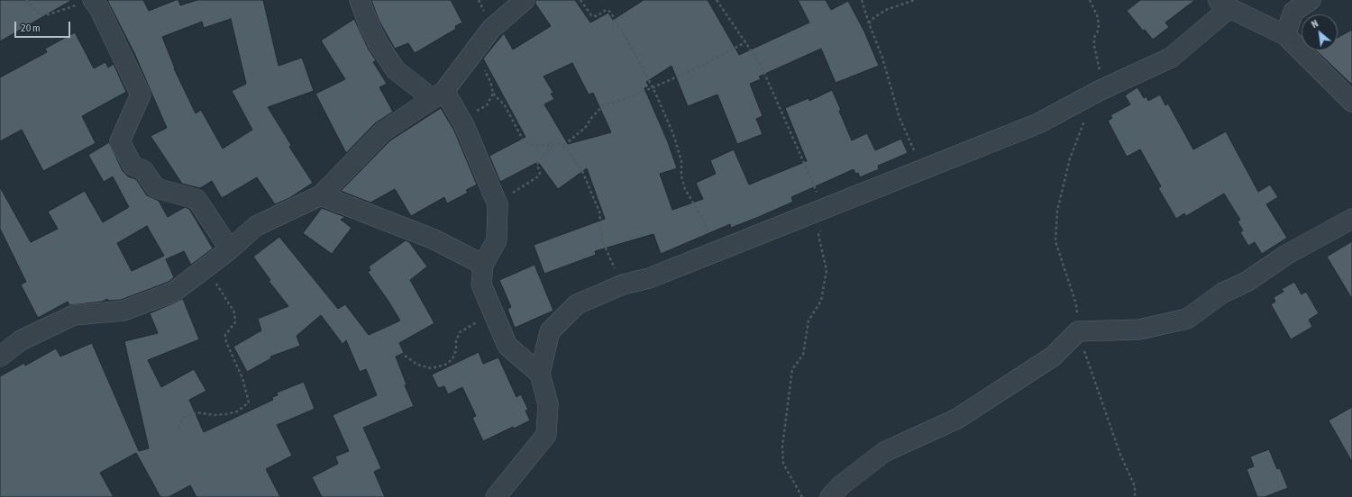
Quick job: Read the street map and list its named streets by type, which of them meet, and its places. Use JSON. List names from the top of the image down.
{
  "scale_bar": "20 m",
  "north": "top left"
}
